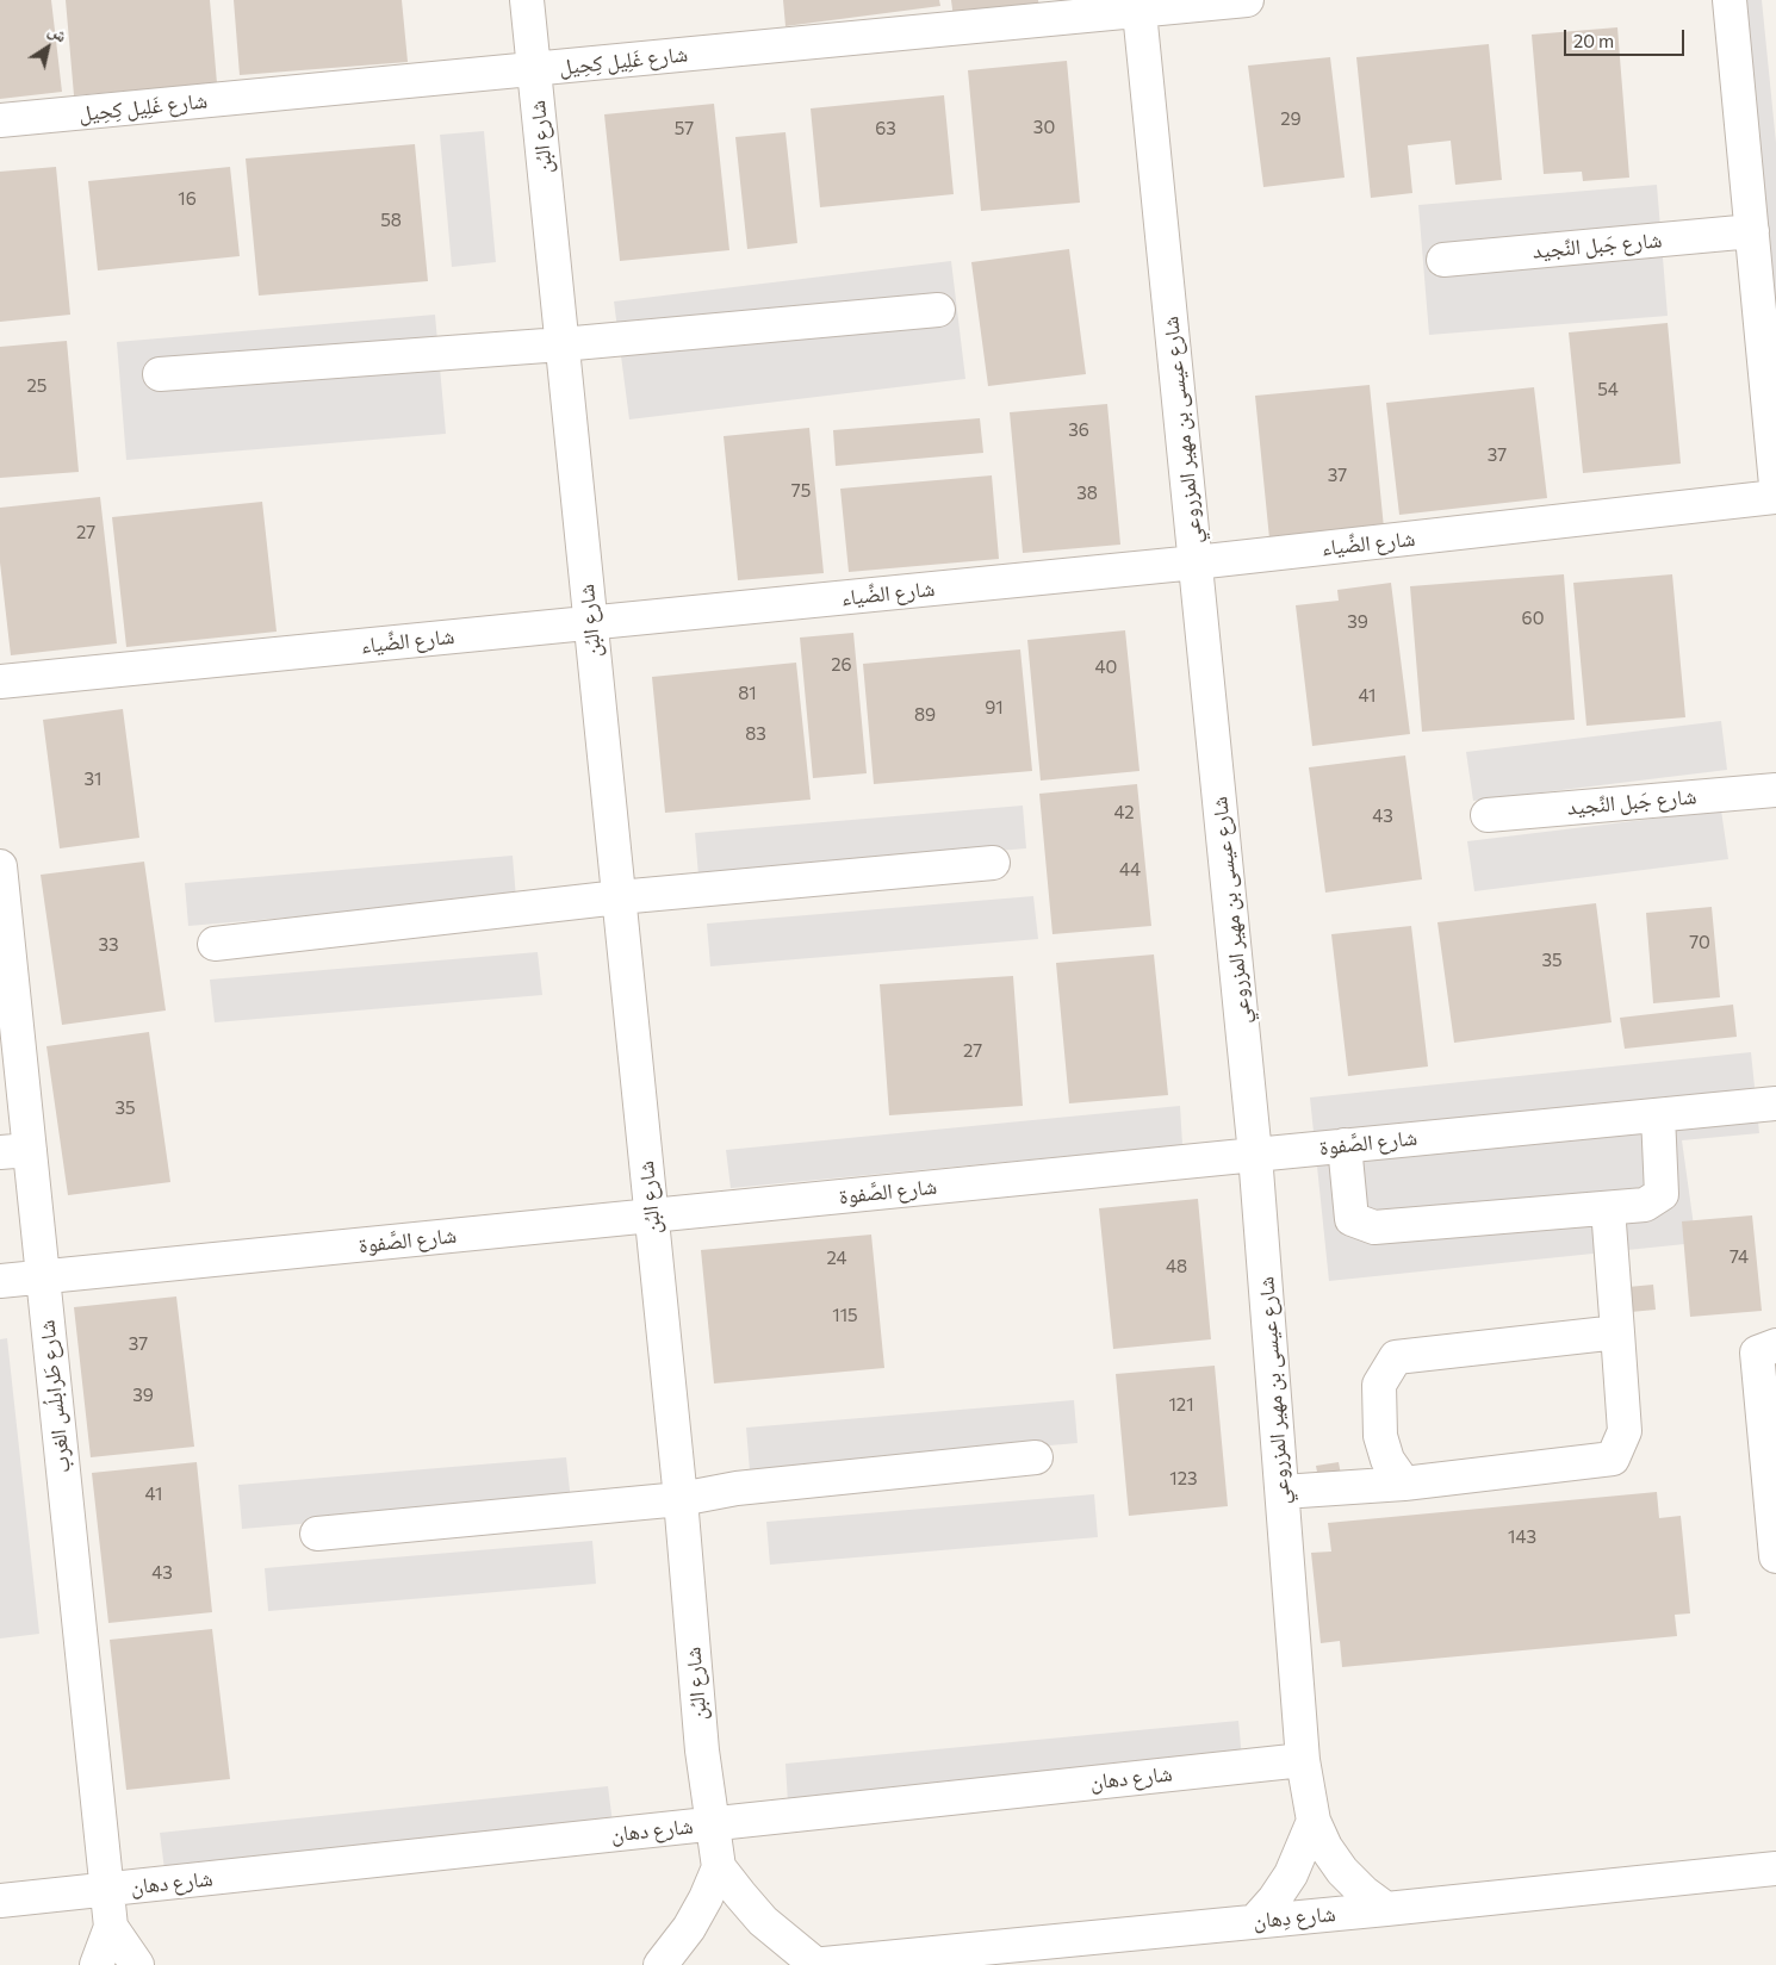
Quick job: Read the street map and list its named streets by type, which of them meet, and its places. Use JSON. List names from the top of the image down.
{
  "streets": {
    "street": [
      "شارع غَلِيل كِحِيل",
      "شارع البُن",
      "شارع جَبل النِّجيد",
      "شارع عيسى بن مهير المزروعي",
      "شارع الضِّياء",
      "شارع الصَّفوة",
      "شارع طَرابلُس الغرب",
      "شارع دهان",
      "شارع دِهان"
    ]
  },
  "crossings": [
    ["شارع غَلِيل كِحِيل", "شارع البُن"],
    ["شارع غَلِيل كِحِيل", "شارع عيسى بن مهير المزروعي"],
    ["شارع البُن", "شارع الضِّياء"],
    ["شارع البُن", "شارع الصَّفوة"],
    ["شارع البُن", "شارع دهان"],
    ["شارع عيسى بن مهير المزروعي", "شارع الضِّياء"],
    ["شارع عيسى بن مهير المزروعي", "شارع الصَّفوة"],
    ["شارع عيسى بن مهير المزروعي", "شارع دهان"],
    ["شارع عيسى بن مهير المزروعي", "شارع دِهان"],
    ["شارع الصَّفوة", "شارع طَرابلُس الغرب"],
    ["شارع طَرابلُس الغرب", "شارع دهان"]
  ],
  "house_numbers": [
    "29",
    "30",
    "57",
    "63",
    "16",
    "58",
    "25",
    "54",
    "36",
    "37",
    "37",
    "75",
    "38",
    "27",
    "60",
    "39",
    "26",
    "40",
    "81",
    "41",
    "91",
    "89",
    "83",
    "31",
    "42",
    "43",
    "44",
    "70",
    "33",
    "35",
    "27",
    "35",
    "74",
    "24",
    "48",
    "115",
    "37",
    "39",
    "121",
    "123",
    "41",
    "143",
    "43"
  ],
  "scale_bar": "20 m",
  "north": "top right"
}
